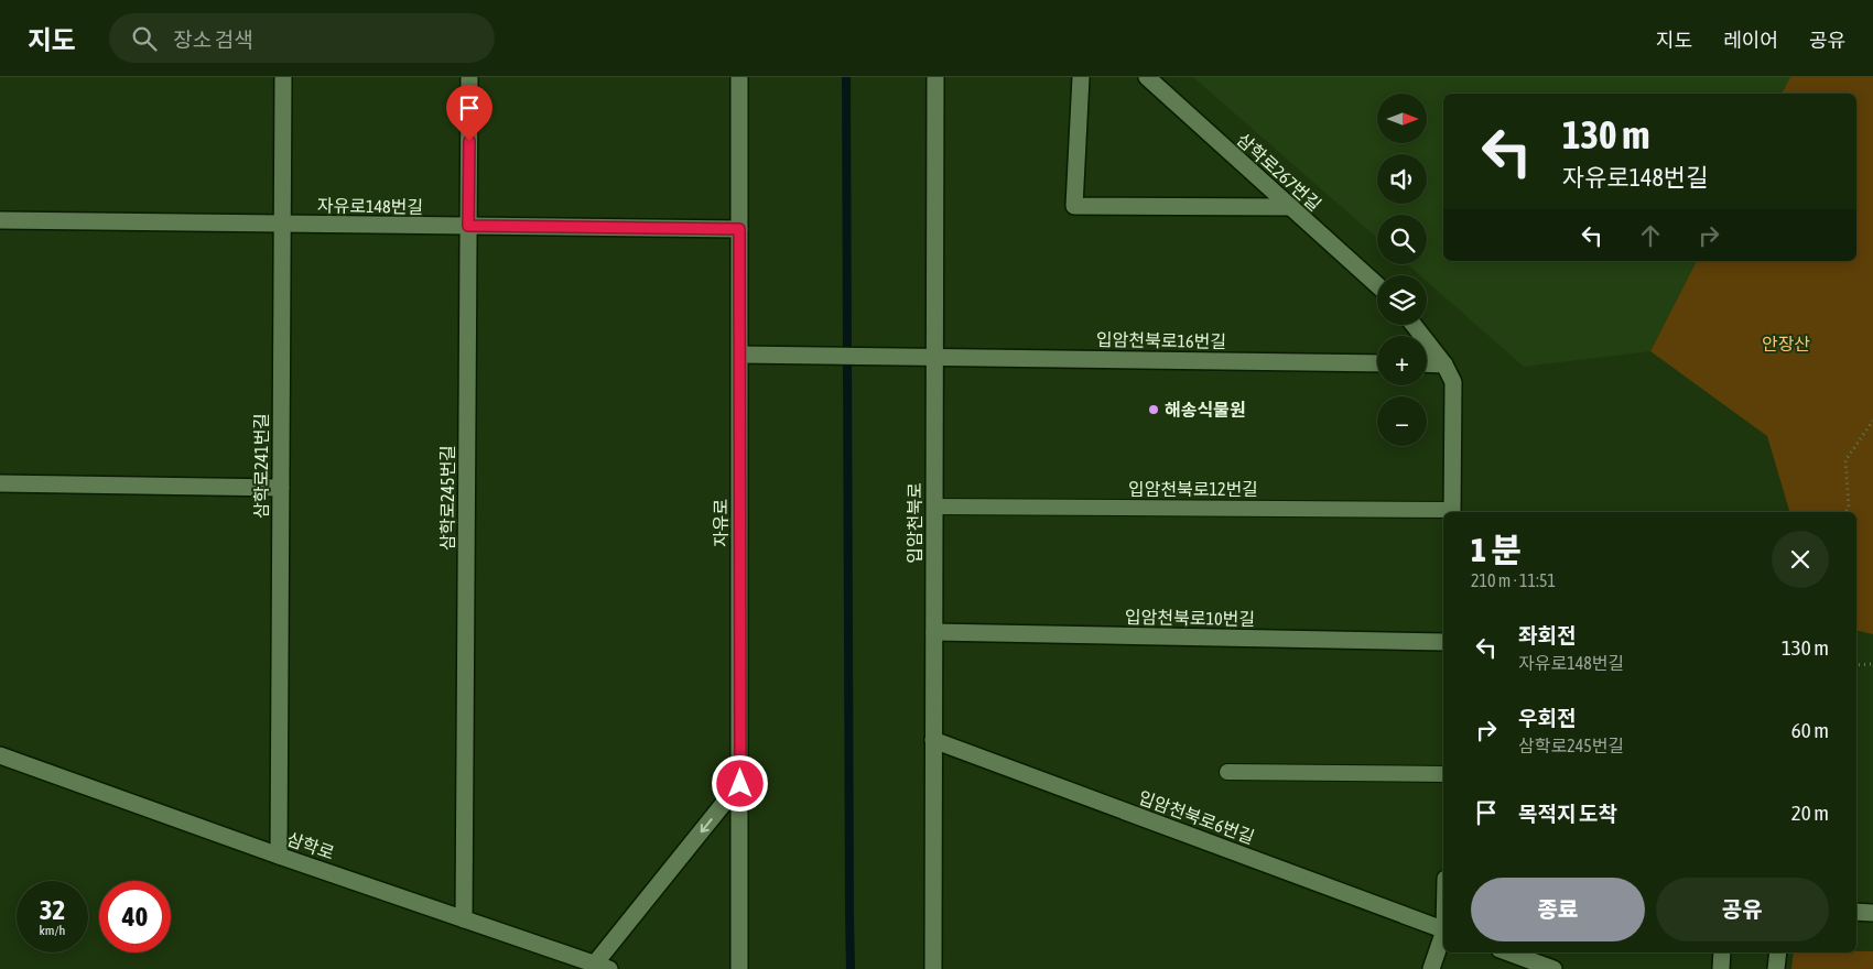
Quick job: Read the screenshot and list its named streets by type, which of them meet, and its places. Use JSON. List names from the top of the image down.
{
  "streets": {
    "street": [
      "삼학로267번길",
      "자유로148번길",
      "입암천북로16번길",
      "삼학로241번길",
      "삼학로245번길",
      "자유로",
      "입암천북로",
      "입암천북로10번길",
      "입암천북로6번길",
      "삼학로"
    ],
    "lane": ["입암천북로12번길"]
  },
  "crossings": [
    ["자유로148번길", "삼학로241번길"],
    ["자유로148번길", "삼학로245번길"],
    ["자유로148번길", "자유로"],
    ["입암천북로16번길", "자유로"],
    ["입암천북로16번길", "입암천북로"],
    ["삼학로241번길", "삼학로"],
    ["입암천북로12번길", "입암천북로"],
    ["삼학로245번길", "삼학로"],
    ["입암천북로", "입암천북로10번길"],
    ["입암천북로", "입암천북로6번길"]
  ],
  "parks": ["안장산"],
  "places": ["해송식물원"],
  "north": "right",
  "page": {
    "header": "지도",
    "search": "장소 검색",
    "nav": ["지도", "레이어", "공유"],
    "map_buttons": ["+", "−"],
    "turn": ["130 m", "자유로148번길"],
    "heading": ["1 분", "210 m · 11:51"],
    "list": [
      {
        "name": "좌회전",
        "note": "자유로148번길",
        "value": "130 m"
      },
      {
        "name": "우회전",
        "note": "삼학로245번길",
        "value": "60 m"
      },
      {
        "name": "목적지 도착",
        "value": "20 m"
      }
    ],
    "buttons": ["종료", "공유"],
    "speed": "32 km/h",
    "limit": "40"
  }
}
